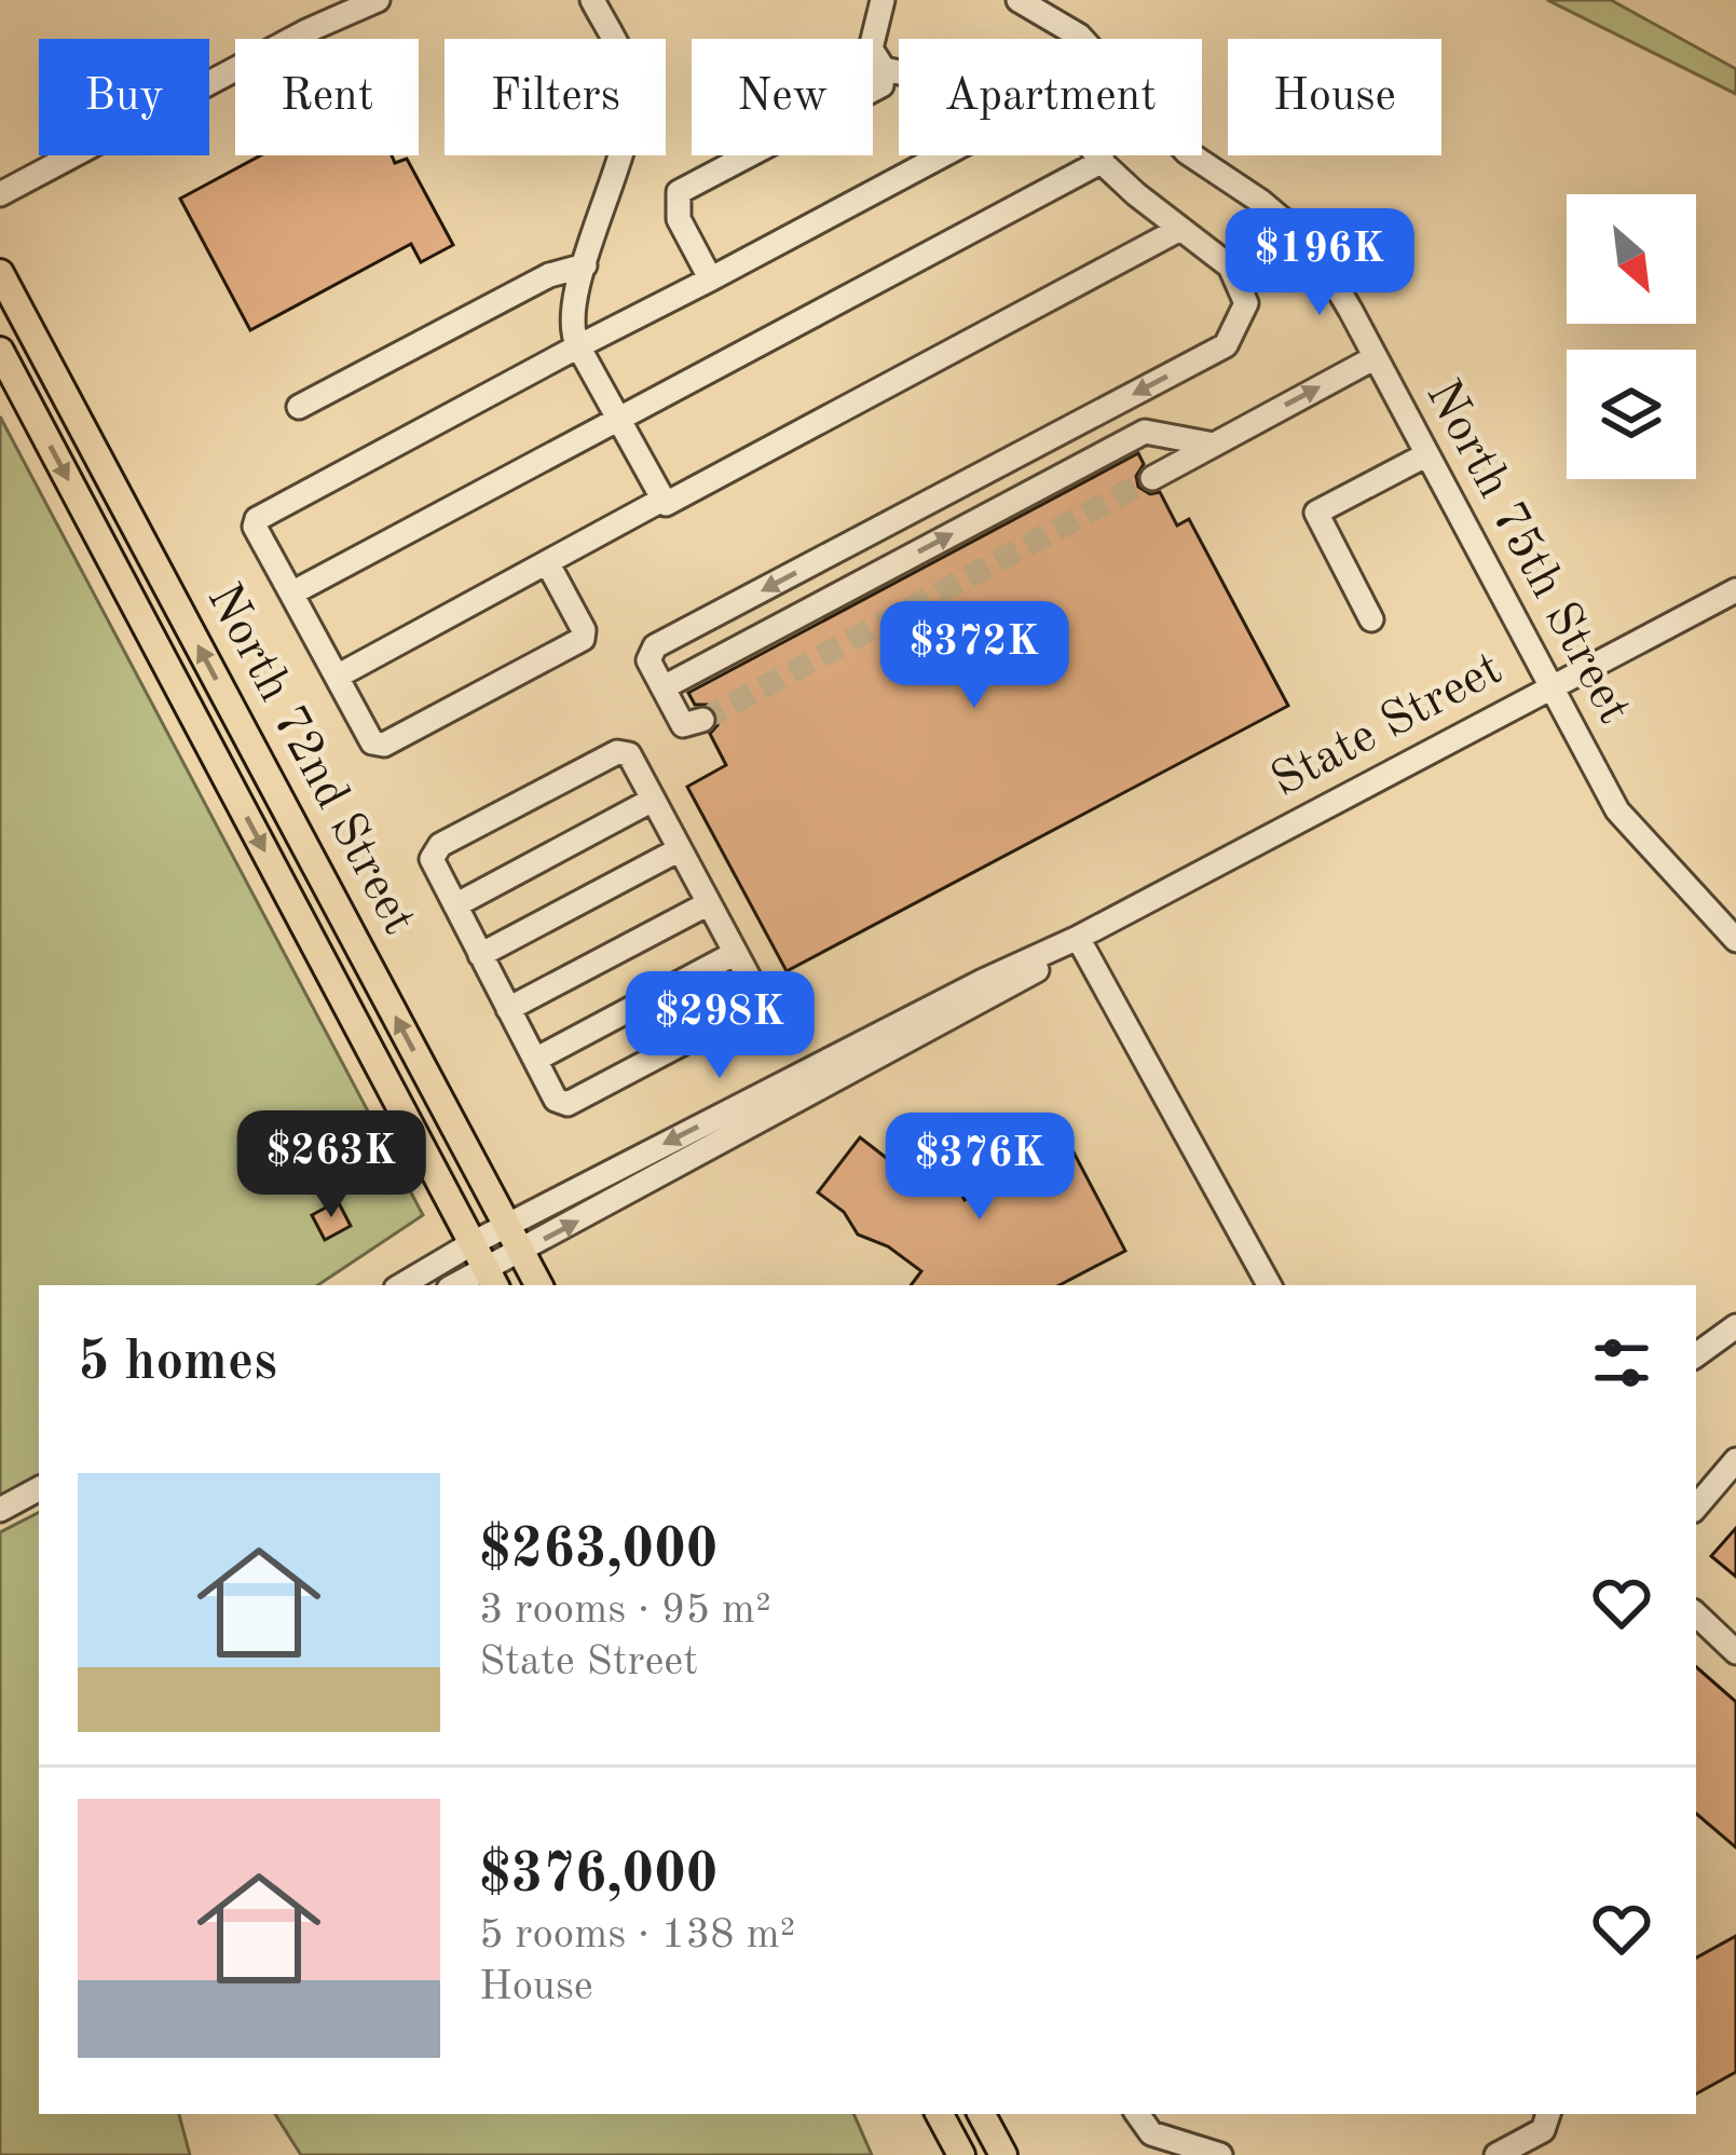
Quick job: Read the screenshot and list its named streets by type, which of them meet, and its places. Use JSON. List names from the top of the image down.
{
  "streets": {
    "main road": ["North 72nd Street"],
    "street": ["North 75th Street", "State Street"]
  },
  "crossings": [
    ["North 75th Street", "State Street"],
    ["State Street", "North 72nd Street"]
  ],
  "north": "bottom right",
  "page": {
    "chip": [
      "Buy",
      "Rent",
      "Filters",
      "New",
      "Apartment",
      "House"
    ],
    "price": [
      "$196K",
      "$372K",
      "$298K",
      "$263K",
      "$376K"
    ],
    "heading": "5 homes",
    "list": [
      {
        "name": "$263,000",
        "note": "3 rooms · 95 m² · State Street"
      },
      {
        "name": "$376,000",
        "note": "5 rooms · 138 m² · House"
      }
    ]
  }
}
